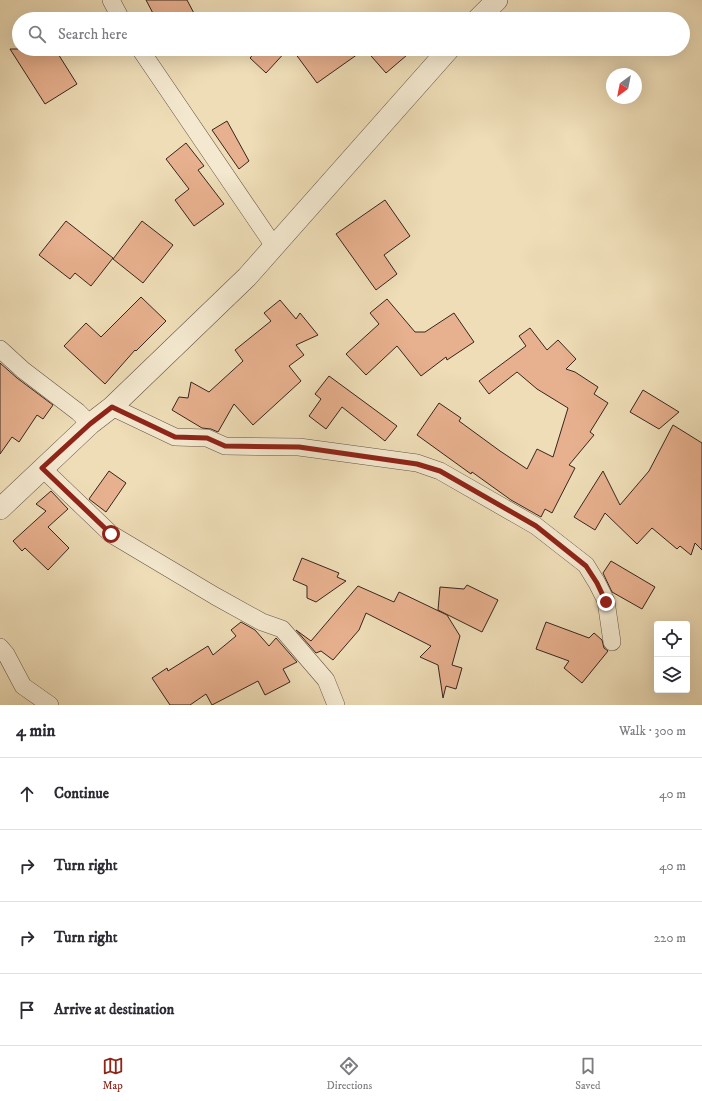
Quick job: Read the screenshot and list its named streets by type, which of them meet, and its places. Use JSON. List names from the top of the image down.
{
  "north": "bottom left",
  "page": {
    "search": "Search here",
    "heading": ["4 min", "Walk · 300 m"],
    "list": [
      ["Continue", "40 m"],
      ["Turn right", "40 m"],
      ["Turn right", "220 m"],
      "Arrive at destination"
    ],
    "nav": ["Map", "Directions", "Saved"]
  }
}
